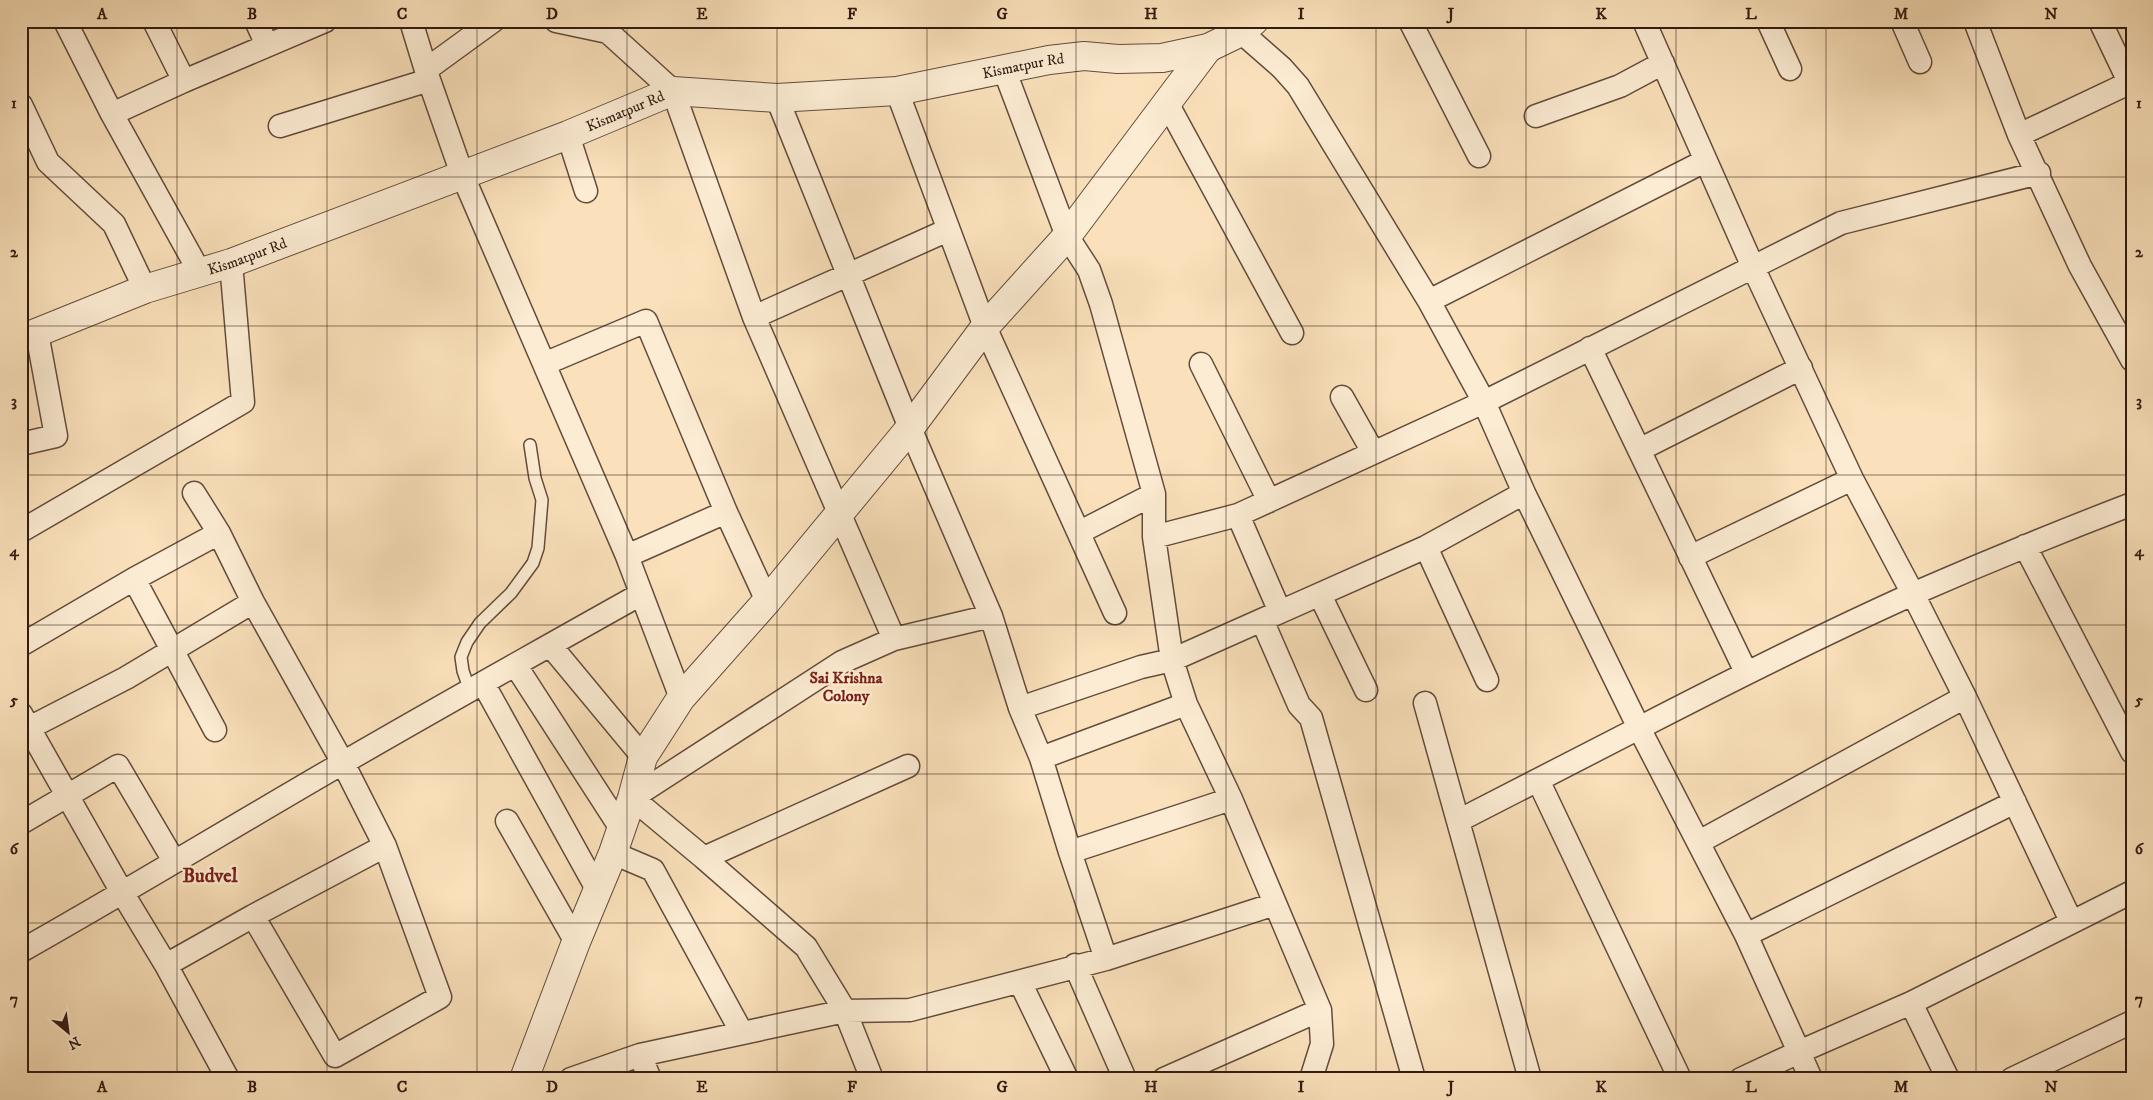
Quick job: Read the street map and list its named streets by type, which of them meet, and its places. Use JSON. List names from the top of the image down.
{
  "streets": {
    "street": ["Kismatpur Rd"]
  },
  "districts": ["Sai Krishna Colony", "Budvel"],
  "north": "bottom right",
  "grid": {
    "columns": [
      "A",
      "B",
      "C",
      "D",
      "E",
      "F",
      "G",
      "H",
      "I",
      "J",
      "K",
      "L",
      "M",
      "N"
    ],
    "rows": [
      "1",
      "2",
      "3",
      "4",
      "5",
      "6",
      "7"
    ]
  }
}
